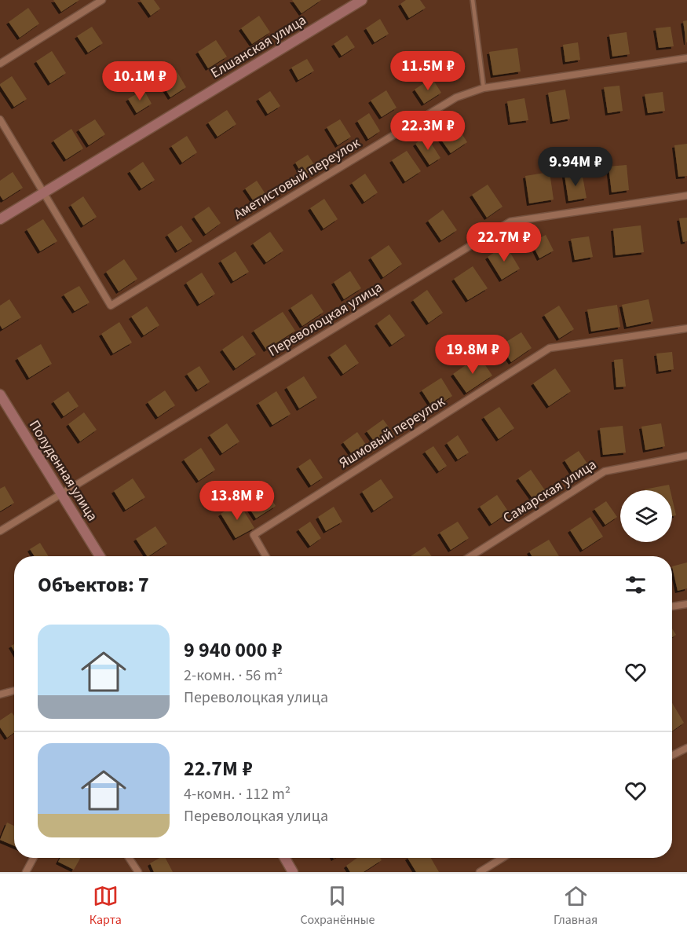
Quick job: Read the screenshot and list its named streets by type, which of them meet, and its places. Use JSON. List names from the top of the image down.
{
  "streets": {
    "street": [
      "Елшанская улица",
      "Аметистовый переулок",
      "Переволоцкая улица",
      "Яшмовый переулок",
      "Полуденная улица",
      "Самарская улица"
    ]
  },
  "crossings": [
    ["Елшанская улица", "Аметистовый переулок"],
    ["Переволоцкая улица", "Полуденная улица"]
  ],
  "page": {
    "price": [
      "11.5M ₽",
      "10.1M ₽",
      "22.3M ₽",
      "9.94M ₽",
      "22.7M ₽",
      "19.8M ₽",
      "13.8M ₽"
    ],
    "heading": "Объектов: 7",
    "list": [
      {
        "name": "9 940 000 ₽",
        "note": "2-комн. · 56 m² · Переволоцкая улица"
      },
      {
        "name": "22.7M ₽",
        "note": "4-комн. · 112 m² · Переволоцкая улица"
      }
    ],
    "tabs": ["Карта", "Сохранённые", "Главная"]
  }
}
